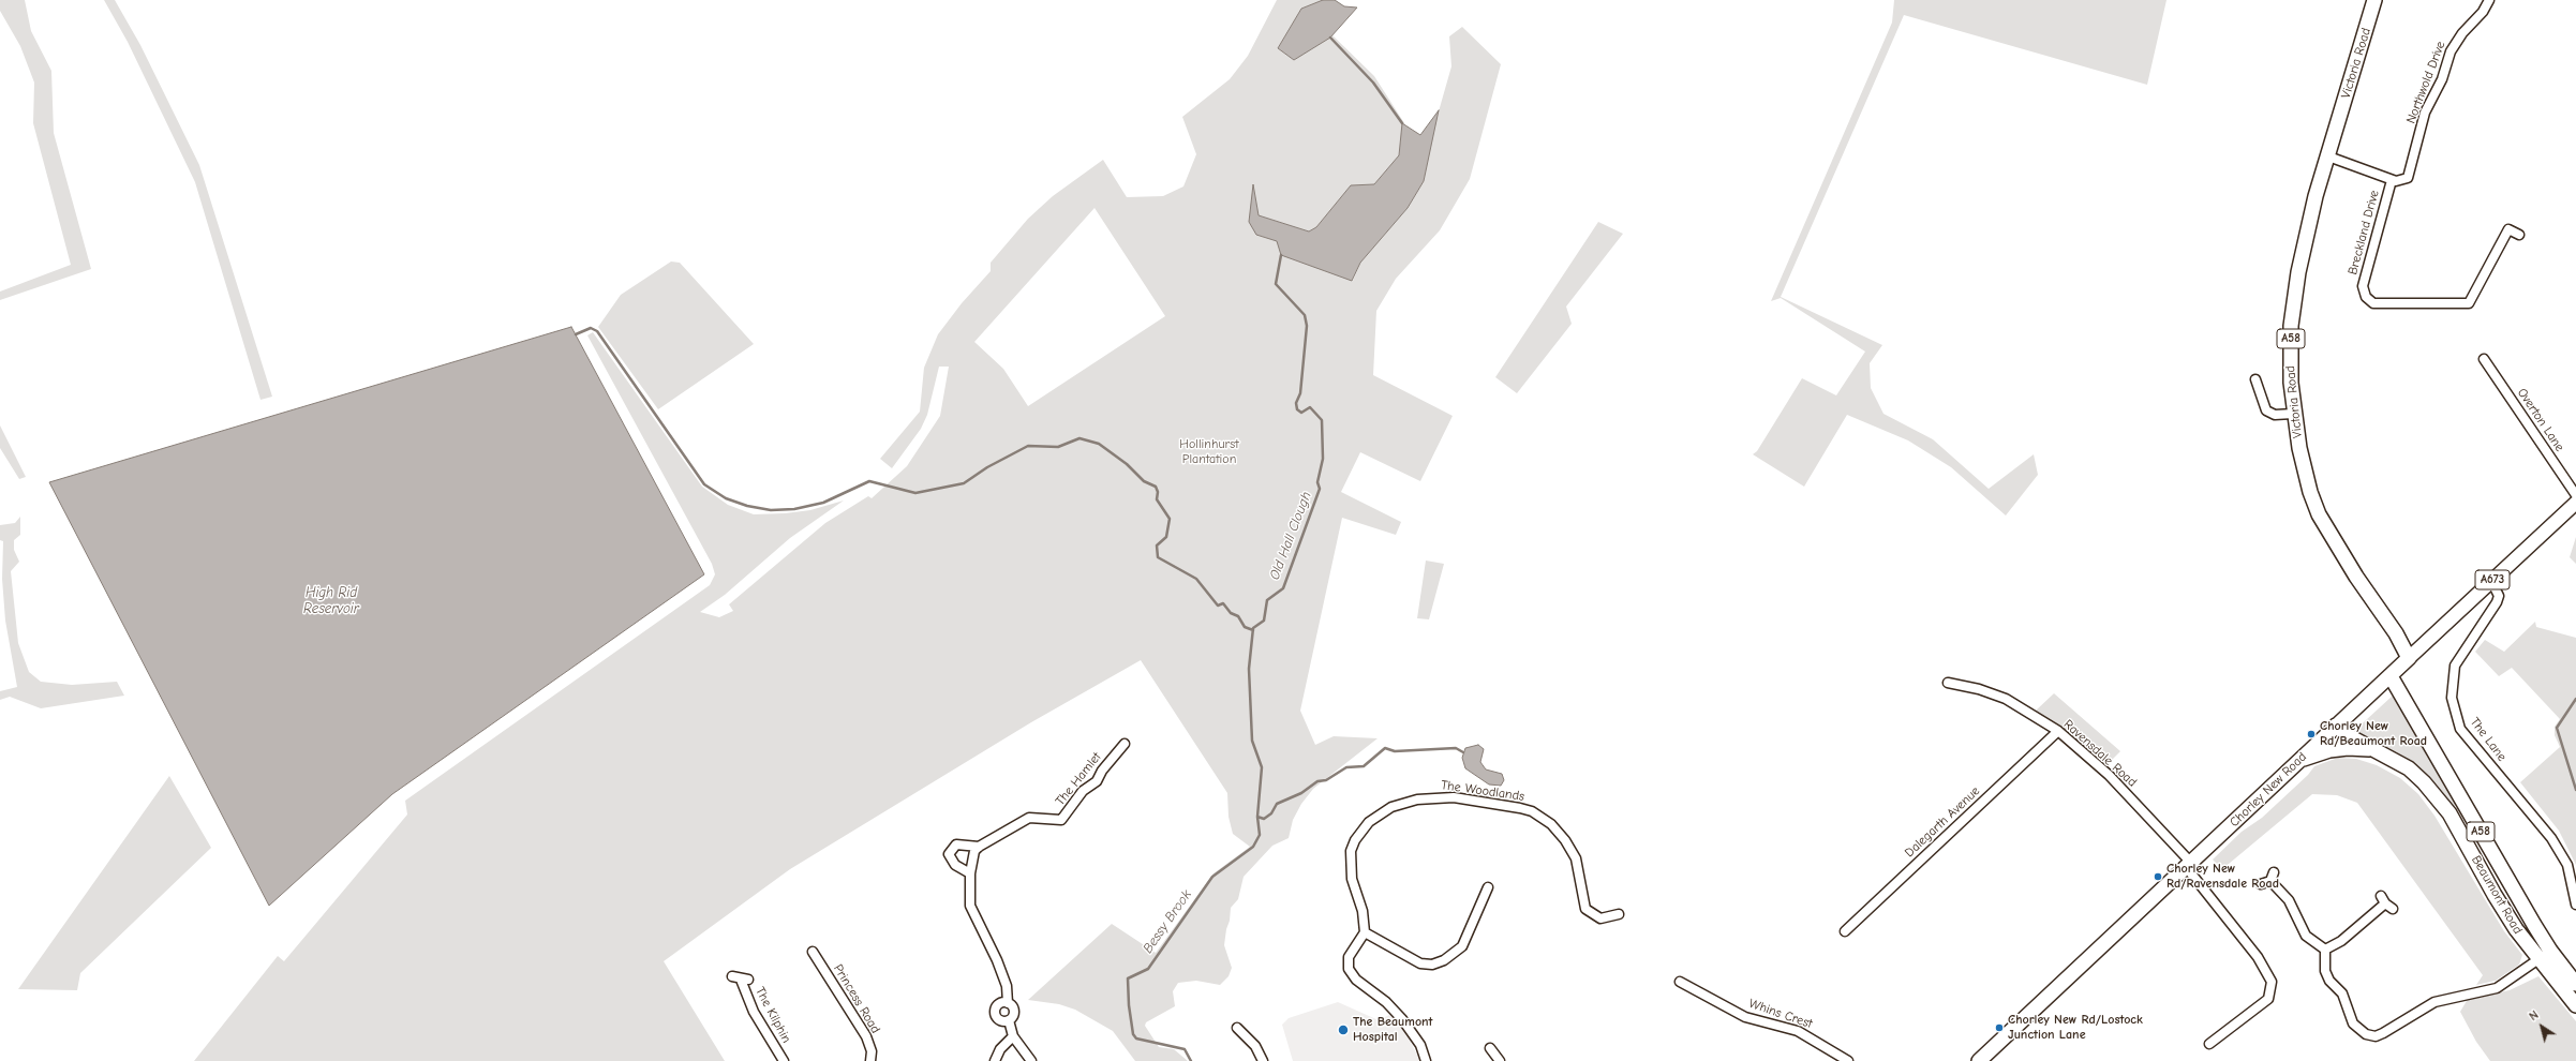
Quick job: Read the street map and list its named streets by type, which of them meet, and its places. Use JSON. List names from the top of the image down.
{
  "streets": {
    "highway": [
      "Victoria Road",
      "A58",
      "A673",
      "Chorley New Road",
      "Beaumont Road"
    ],
    "street": [
      "Northwold Drive",
      "Breckland Drive",
      "Overton Lane",
      "The Lane",
      "Ravensdale Road",
      "The Hamlet",
      "The Woodlands",
      "Dalegarth Avenue",
      "Princess Road",
      "Whins Crest",
      "The Kilphin"
    ]
  },
  "crossings": [
    ["Victoria Road", "Chorley New Road"],
    ["Northwold Drive", "Breckland Drive"],
    ["A58", "Chorley New Road"],
    ["A58", "Beaumont Road"],
    ["The Lane", "Chorley New Road"],
    ["Ravensdale Road", "Chorley New Road"],
    ["Ravensdale Road", "Dalegarth Avenue"],
    ["Chorley New Road", "Beaumont Road"]
  ],
  "water": ["Old Hall Clough", "High Rid Reservoir", "Bessy Brook"],
  "parks": ["Hollinhurst Plantation"],
  "places": [
    "Chorley New Rd/Beaumont Road",
    "Chorley New Rd/Ravensdale Road",
    "Chorley New Rd/Lostock Junction Lane",
    "The Beaumont Hospital"
  ],
  "north": "top left"
}
